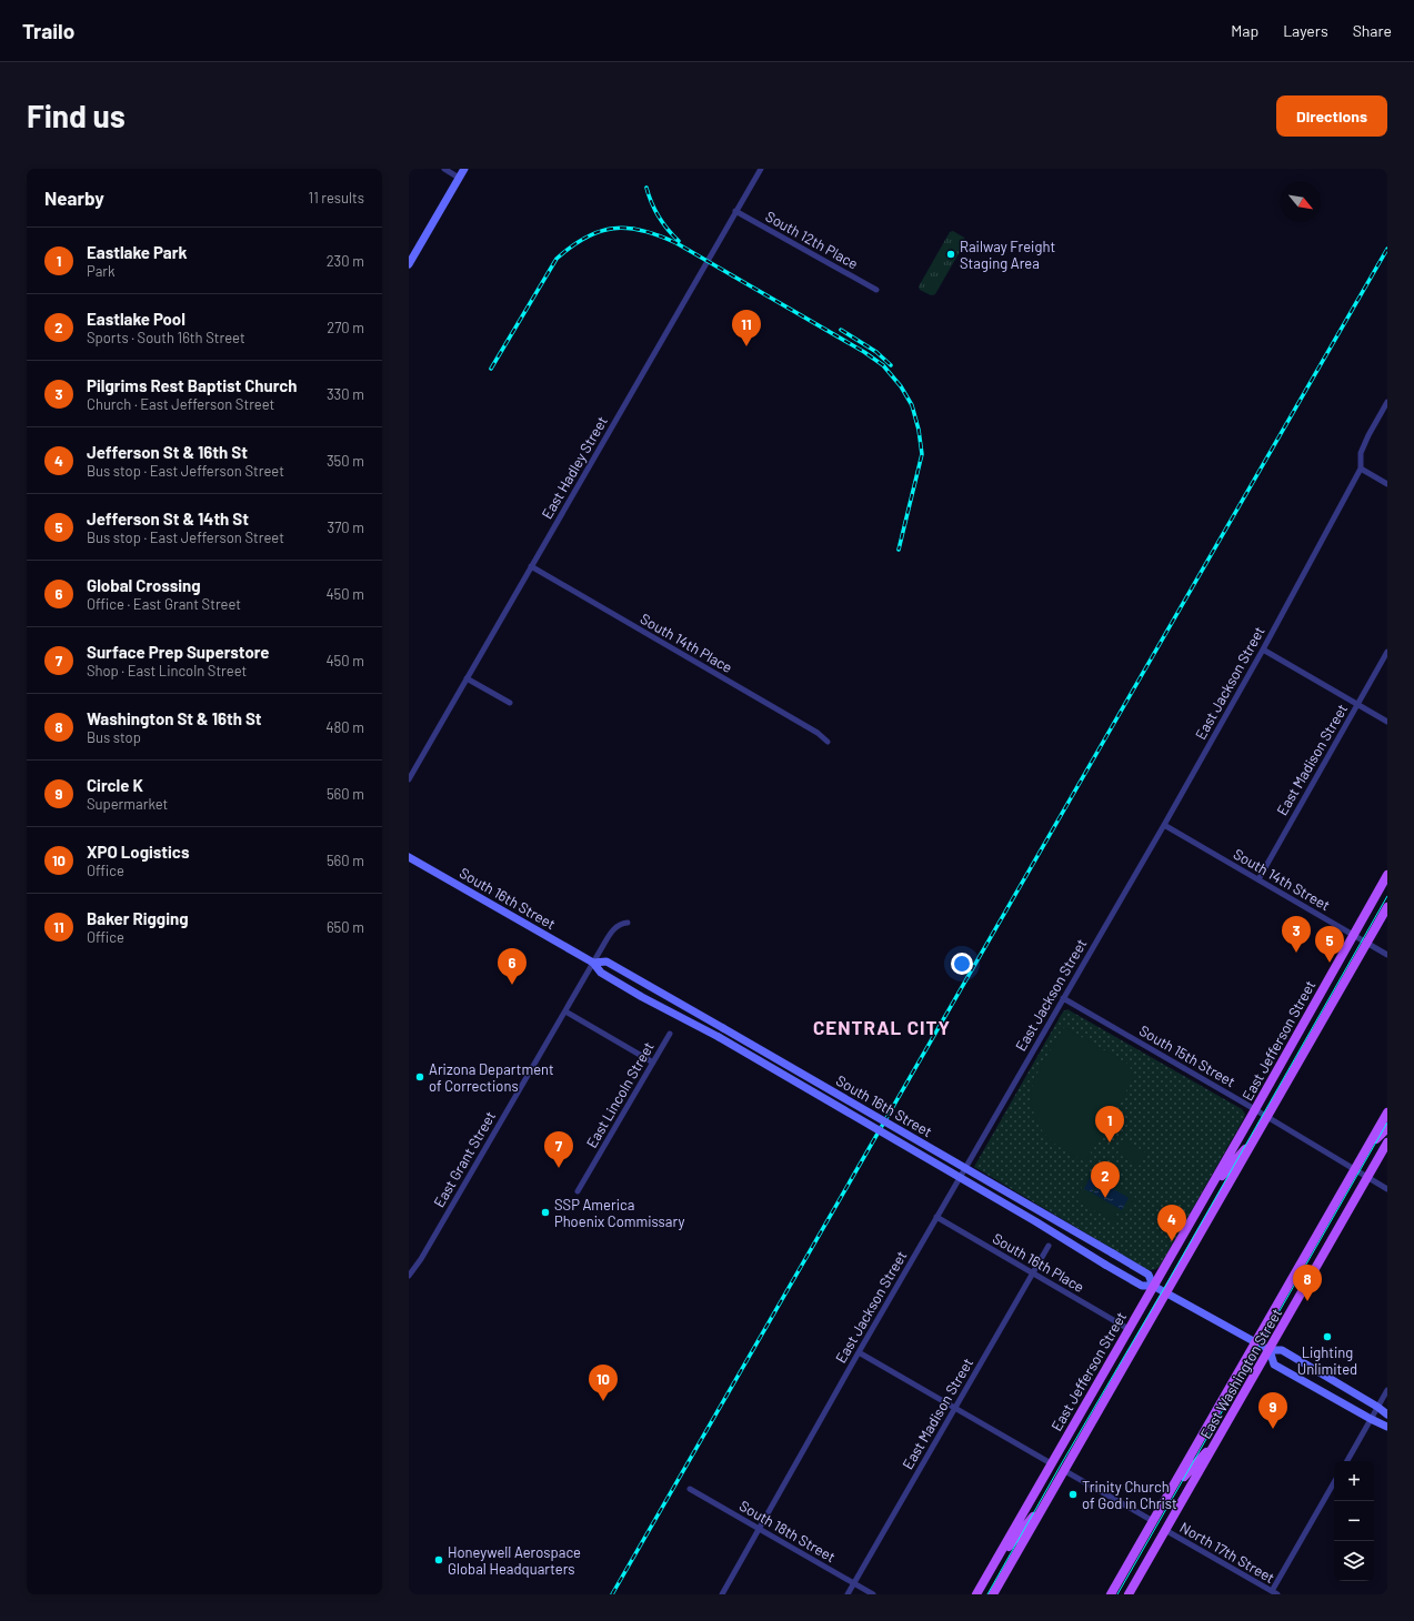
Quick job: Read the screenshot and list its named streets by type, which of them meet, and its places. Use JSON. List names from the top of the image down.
{
  "streets": {
    "main road": ["South 16th Street", "East Jefferson Street", "East Washington Street"],
    "street": [
      "South 12th Place",
      "East Hadley Street",
      "South 14th Place",
      "East Jackson Street",
      "East Madison Street",
      "South 14th Street",
      "South 15th Street",
      "East Lincoln Street",
      "East Grant Street",
      "South 16th Place",
      "South 18th Street",
      "North 17th Street"
    ]
  },
  "crossings": [
    ["South 12th Place", "East Hadley Street"],
    ["East Hadley Street", "South 14th Place"],
    ["East Jackson Street", "South 14th Street"],
    ["East Jackson Street", "South 15th Street"],
    ["East Jackson Street", "South 16th Place"],
    ["East Jackson Street", "South 18th Street"],
    ["East Madison Street", "South 14th Street"],
    ["East Madison Street", "South 16th Place"],
    ["East Madison Street", "South 18th Street"],
    ["South 14th Street", "East Jefferson Street"],
    ["South 16th Street", "East Jefferson Street"],
    ["South 16th Street", "East Grant Street"],
    ["South 16th Street", "East Washington Street"],
    ["East Jefferson Street", "South 15th Street"],
    ["East Jefferson Street", "South 16th Place"],
    ["South 15th Street", "East Washington Street"],
    ["East Washington Street", "North 17th Street"]
  ],
  "districts": ["CENTRAL CITY"],
  "places": [
    "Railway Freight Staging Area",
    "Arizona Department of Corrections",
    "SSP America Phoenix Commissary",
    "Lighting Unlimited",
    "Trinity Church of God in Christ",
    "Honeywell Aerospace Global Headquarters"
  ],
  "north": "bottom right",
  "page": {
    "header": "Trailo",
    "nav": ["Map", "Layers", "Share"],
    "buttons": "Directions",
    "title": "Find us",
    "heading": ["Nearby", "11 results"],
    "list": [
      {
        "mark": "1",
        "name": "Eastlake Park",
        "note": "Park",
        "value": "230 m"
      },
      {
        "mark": "2",
        "name": "Eastlake Pool",
        "note": "Sports · South 16th Street",
        "value": "270 m"
      },
      {
        "mark": "3",
        "name": "Pilgrims Rest Baptist Church",
        "note": "Church · East Jefferson Street",
        "value": "330 m"
      },
      {
        "mark": "4",
        "name": "Jefferson St & 16th St",
        "note": "Bus stop · East Jefferson Street",
        "value": "350 m"
      },
      {
        "mark": "5",
        "name": "Jefferson St & 14th St",
        "note": "Bus stop · East Jefferson Street",
        "value": "370 m"
      },
      {
        "mark": "6",
        "name": "Global Crossing",
        "note": "Office · East Grant Street",
        "value": "450 m"
      },
      {
        "mark": "7",
        "name": "Surface Prep Superstore",
        "note": "Shop · East Lincoln Street",
        "value": "450 m"
      },
      {
        "mark": "8",
        "name": "Washington St & 16th St",
        "note": "Bus stop",
        "value": "480 m"
      },
      {
        "mark": "9",
        "name": "Circle K",
        "note": "Supermarket",
        "value": "560 m"
      },
      {
        "mark": "10",
        "name": "XPO Logistics",
        "note": "Office",
        "value": "560 m"
      },
      {
        "mark": "11",
        "name": "Baker Rigging",
        "note": "Office",
        "value": "650 m"
      }
    ],
    "pins": [
      "11",
      "3",
      "5",
      "6",
      "1",
      "7",
      "2",
      "4",
      "8",
      "10",
      "9"
    ],
    "map_buttons": ["+", "−"]
  }
}
